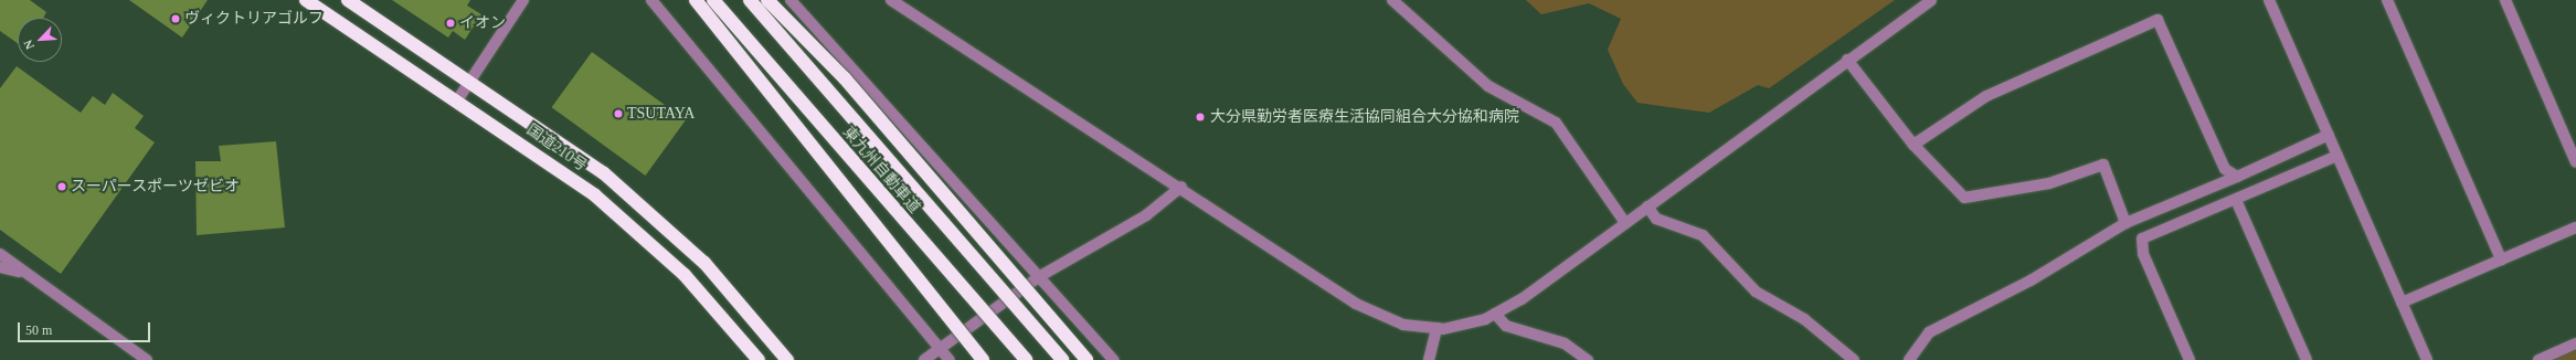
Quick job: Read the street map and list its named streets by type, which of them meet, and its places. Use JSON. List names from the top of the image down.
{
  "streets": {
    "highway": ["国道210号", "東九州自動車道"]
  },
  "places": [
    "ヴィクトリアゴルフ",
    "イオン",
    "TSUTAYA",
    "大分県勤労者医療生活協同組合大分協和病院",
    "スーパースポーツゼビオ"
  ],
  "scale_bar": "50 m",
  "north": "bottom left"
}
